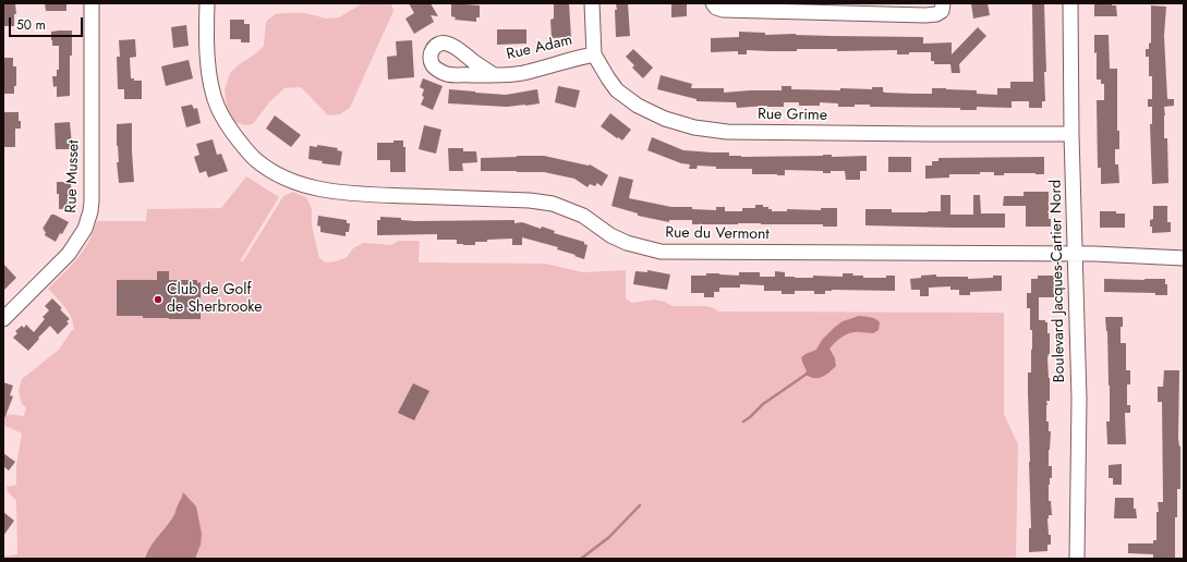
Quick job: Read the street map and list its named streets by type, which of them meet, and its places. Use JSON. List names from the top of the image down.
{
  "streets": {
    "street": [
      "Rue Adam",
      "Rue Grime",
      "Rue Musset",
      "Rue du Vermont",
      "Boulevard Jacques-Cartier Nord"
    ]
  },
  "crossings": [
    ["Rue Adam", "Rue Grime"],
    ["Rue Grime", "Boulevard Jacques-Cartier Nord"],
    ["Rue du Vermont", "Boulevard Jacques-Cartier Nord"]
  ],
  "places": ["Club de Golf de Sherbrooke"],
  "scale_bar": "50 m"
}
